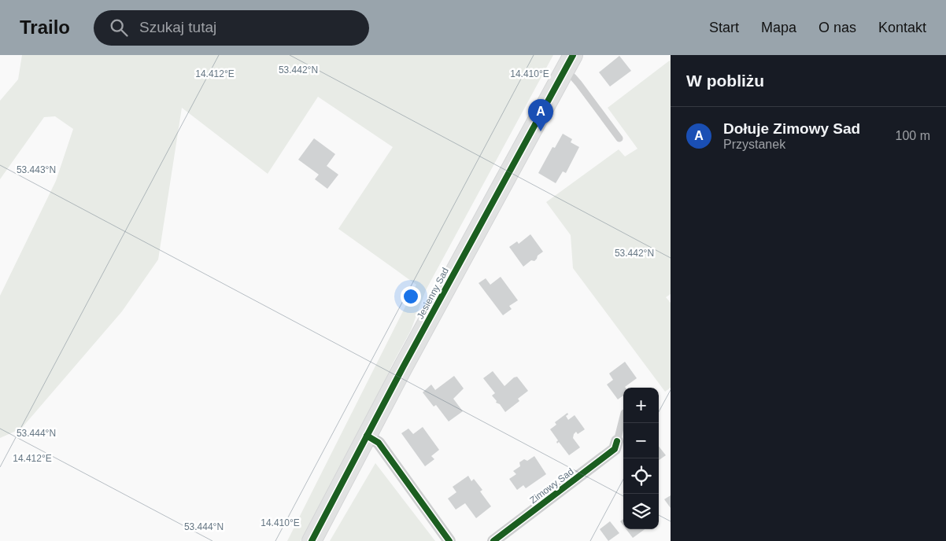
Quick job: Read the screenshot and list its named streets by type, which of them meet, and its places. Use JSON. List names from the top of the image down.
{
  "streets": {
    "street": ["Jesienny Sad", "Zimowy Sad"]
  },
  "page": {
    "header": "Trailo",
    "search": "Szukaj tutaj",
    "nav": [
      "Start",
      "Mapa",
      "O nas",
      "Kontakt"
    ],
    "heading": "W pobliżu",
    "pins": "A",
    "list": [
      {
        "mark": "A",
        "name": "Dołuje Zimowy Sad",
        "note": "Przystanek",
        "value": "100 m"
      }
    ],
    "map_buttons": ["+", "−"]
  },
  "coordinates": [
    "53.442°N",
    "14.412°E",
    "14.410°E",
    "53.443°N",
    "53.444°N"
  ]
}
